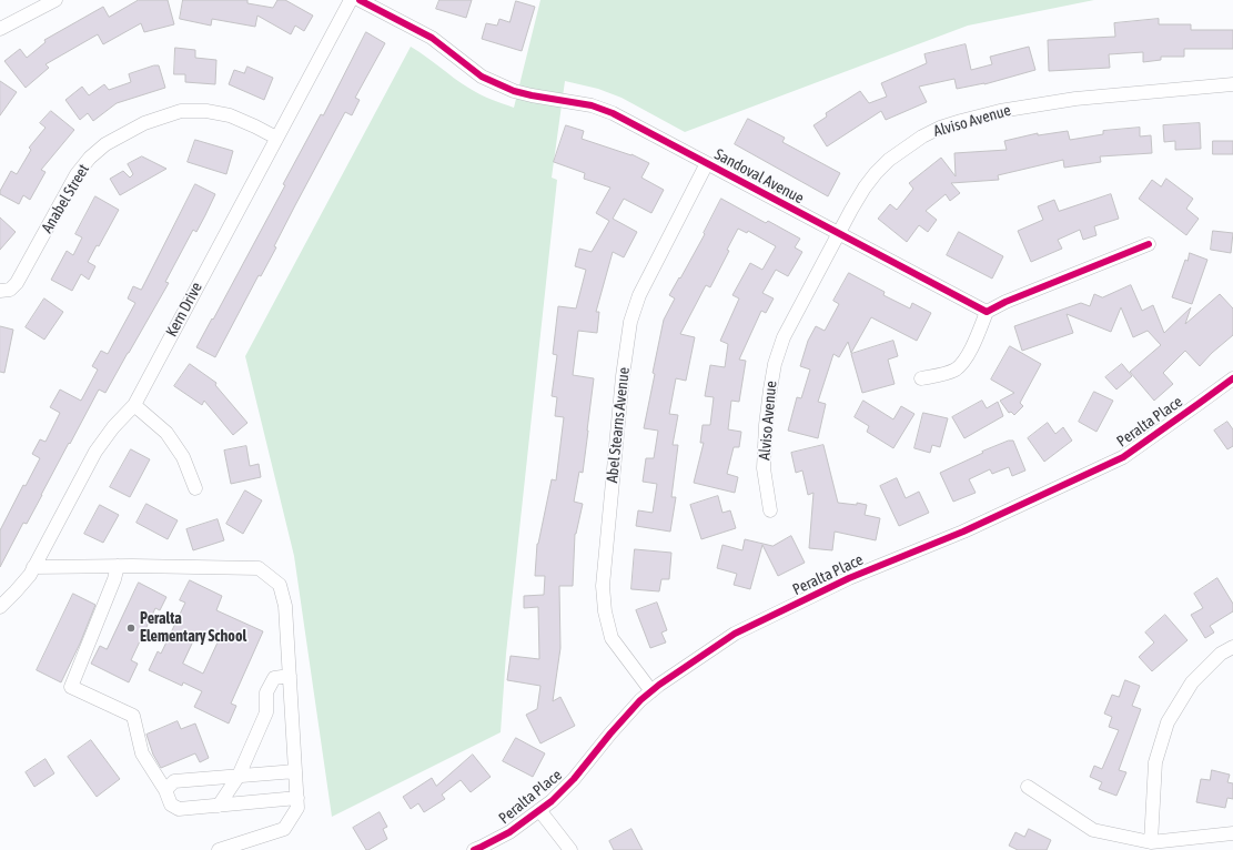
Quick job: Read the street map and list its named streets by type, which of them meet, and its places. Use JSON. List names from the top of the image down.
{
  "streets": {
    "street": [
      "Alviso Avenue",
      "Sandoval Avenue",
      "Anabel Street",
      "Kern Drive",
      "Peralta Place",
      "Abel Stearns Avenue"
    ]
  },
  "crossings": [
    ["Alviso Avenue", "Sandoval Avenue"],
    ["Sandoval Avenue", "Abel Stearns Avenue"],
    ["Anabel Street", "Kern Drive"],
    ["Peralta Place", "Abel Stearns Avenue"]
  ],
  "places": ["Peralta Elementary School"]
}
